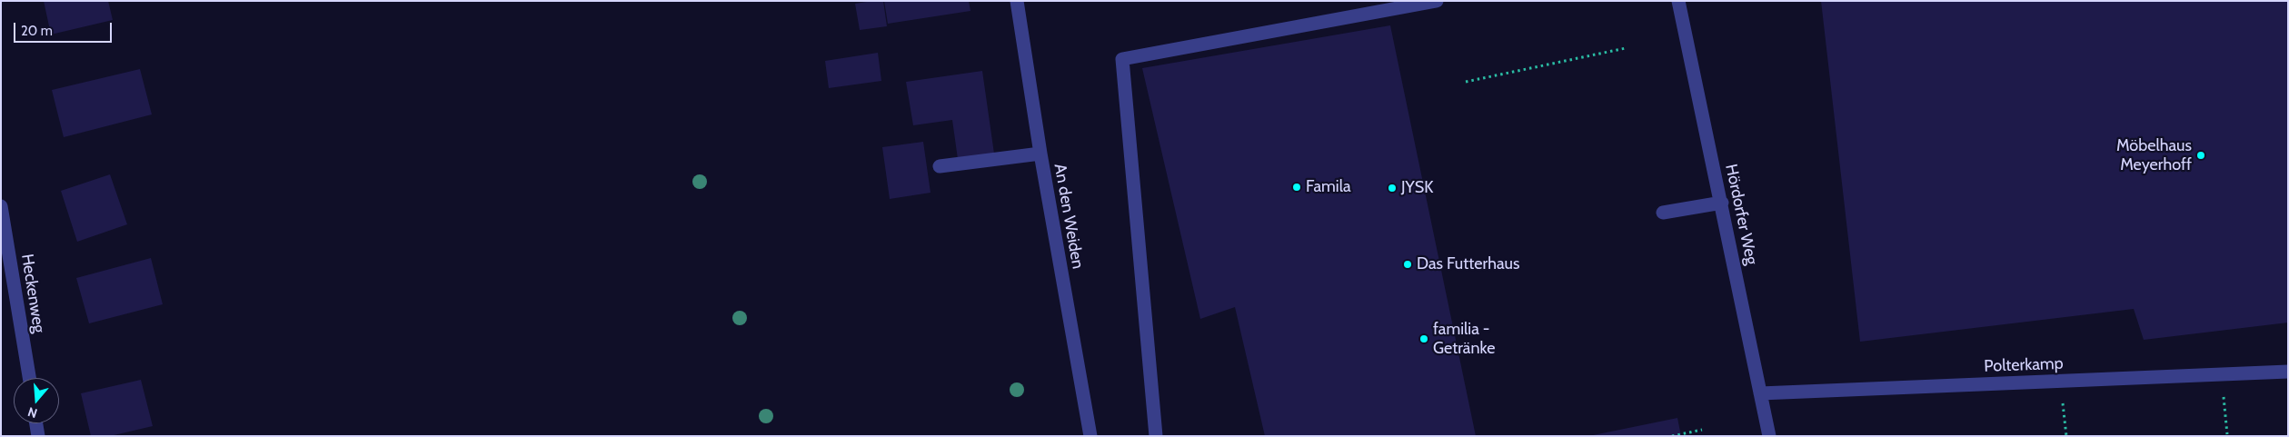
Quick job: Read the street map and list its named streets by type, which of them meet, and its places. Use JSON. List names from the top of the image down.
{
  "streets": {
    "street": [
      "Hördorfer Weg",
      "An den Weiden",
      "Heckenweg",
      "Polterkamp"
    ]
  },
  "crossings": [
    ["Hördorfer Weg", "Polterkamp"]
  ],
  "places": [
    "Möbelhaus Meyerhoff",
    "Famila",
    "JYSK",
    "Das Futterhaus",
    "familia - Getränke"
  ],
  "scale_bar": "20 m",
  "north": "bottom"
}
